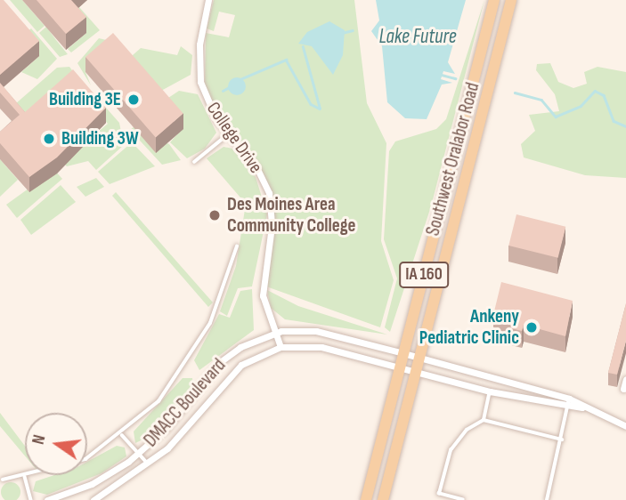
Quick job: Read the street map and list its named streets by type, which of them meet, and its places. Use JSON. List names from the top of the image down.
{
  "streets": {
    "main road": ["Southwest Oralabor Road", "IA 160"],
    "street": ["College Drive", "DMACC Boulevard"]
  },
  "crossings": [
    ["College Drive", "DMACC Boulevard"],
    ["Southwest Oralabor Road", "DMACC Boulevard"]
  ],
  "water": ["Lake Future"],
  "places": [
    "Building 3E",
    "Building 3W",
    "Des Moines Area Community College",
    "Ankeny Pediatric Clinic"
  ],
  "north": "left"
}
